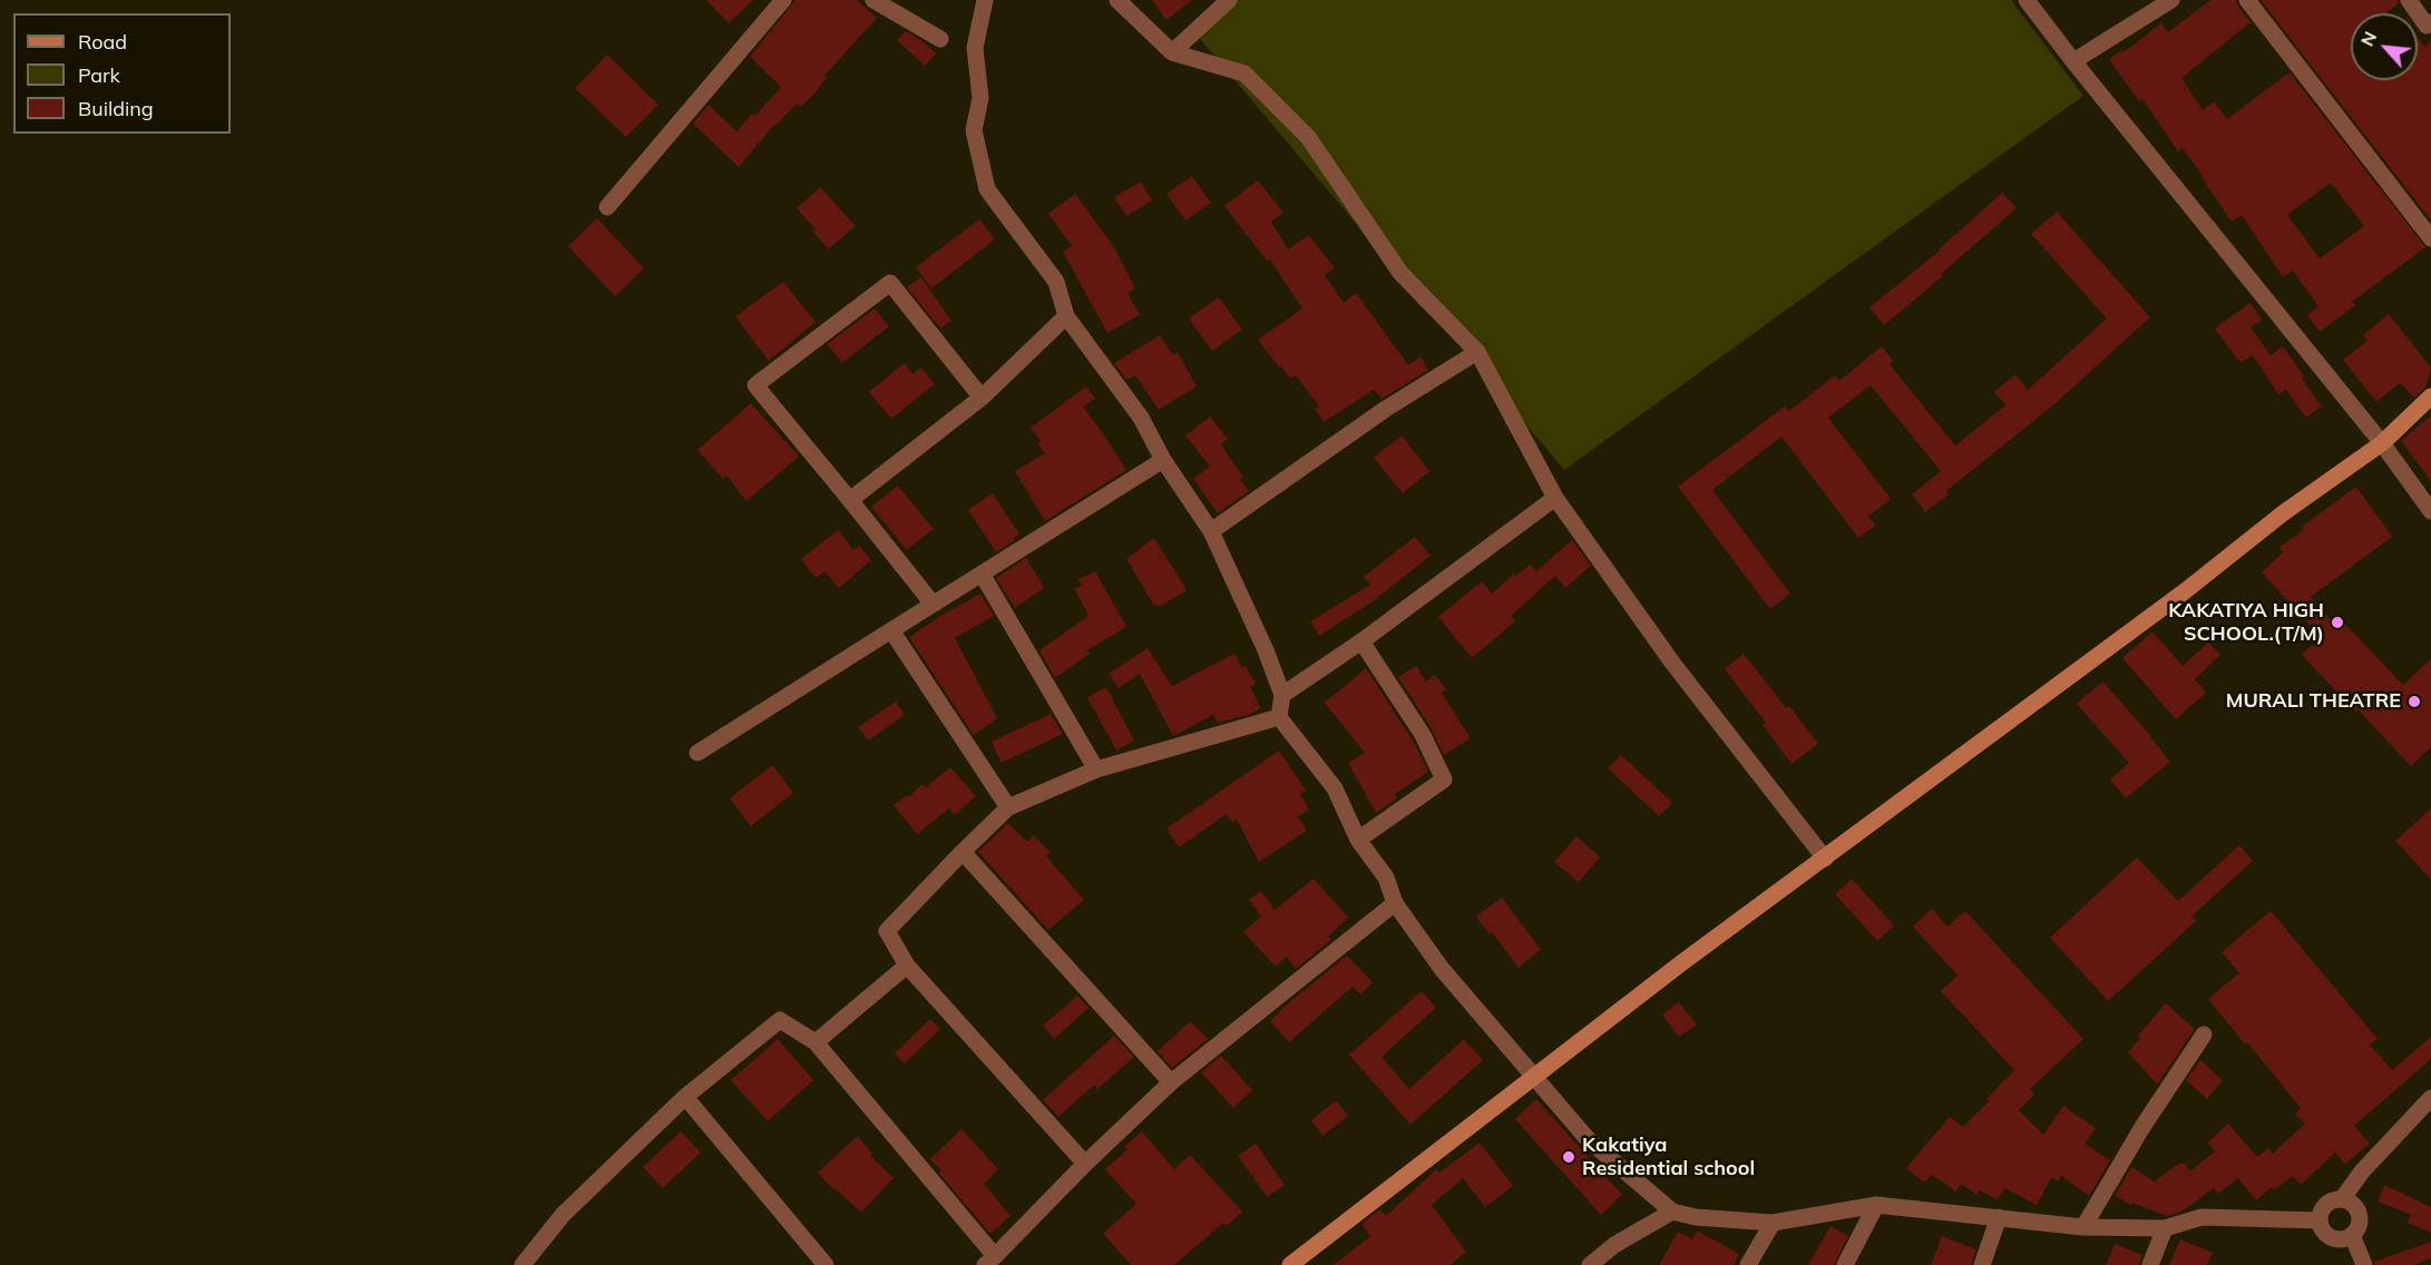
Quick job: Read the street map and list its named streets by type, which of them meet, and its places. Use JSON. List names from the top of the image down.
{
  "places": ["KAKATIYA HIGH SCHOOL.(T/M)", "MURALI THEATRE", "Kakatiya Residential school"],
  "legend": ["Road", "Park", "Building"],
  "north": "top left"
}
